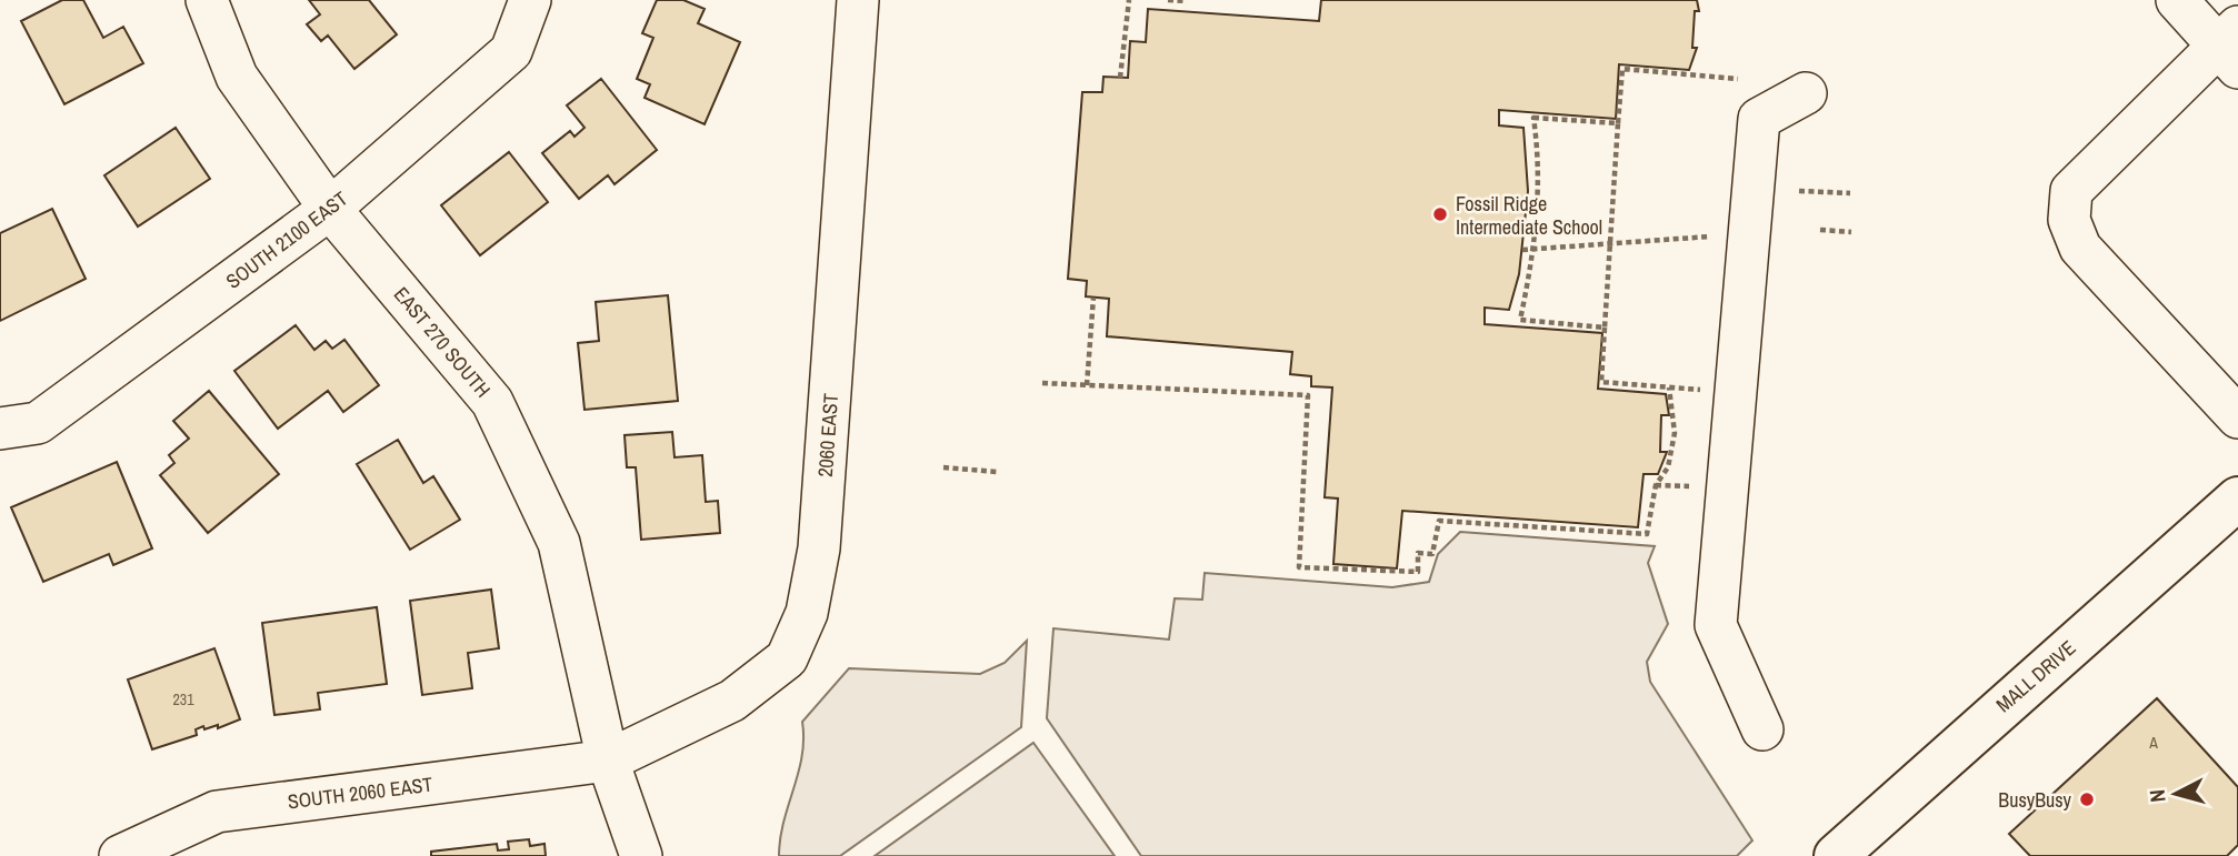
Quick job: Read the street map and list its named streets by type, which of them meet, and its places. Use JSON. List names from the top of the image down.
{
  "streets": {
    "main road": ["MALL DRIVE"],
    "street": [
      "SOUTH 2100 EAST",
      "EAST 270 SOUTH",
      "2060 EAST",
      "SOUTH 2060 EAST"
    ]
  },
  "crossings": [
    ["SOUTH 2100 EAST", "EAST 270 SOUTH"],
    ["EAST 270 SOUTH", "2060 EAST"],
    ["EAST 270 SOUTH", "SOUTH 2060 EAST"],
    ["2060 EAST", "SOUTH 2060 EAST"]
  ],
  "places": ["Fossil Ridge Intermediate School", "BusyBusy"],
  "house_numbers": ["231", "A"],
  "north": "left"
}
